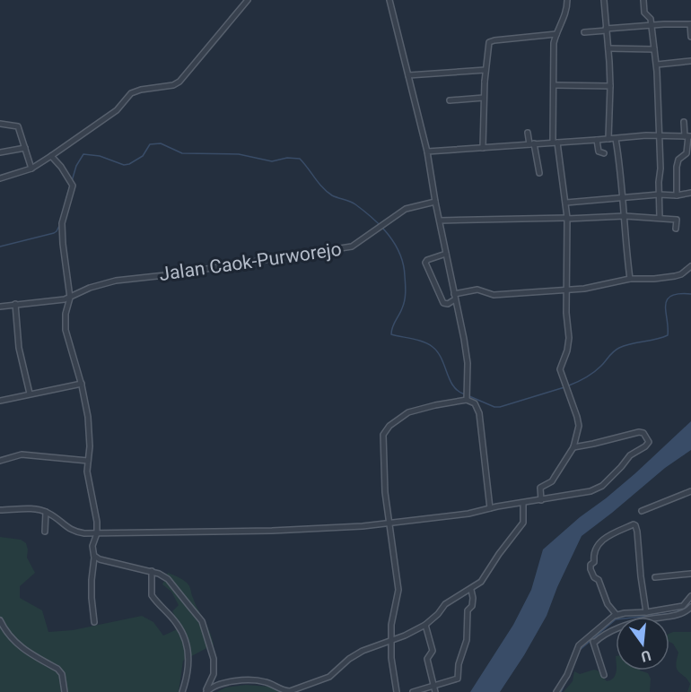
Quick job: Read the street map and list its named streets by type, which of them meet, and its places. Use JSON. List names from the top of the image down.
{
  "streets": {
    "street": ["Jalan Caok-Purworejo"]
  },
  "north": "bottom"
}
